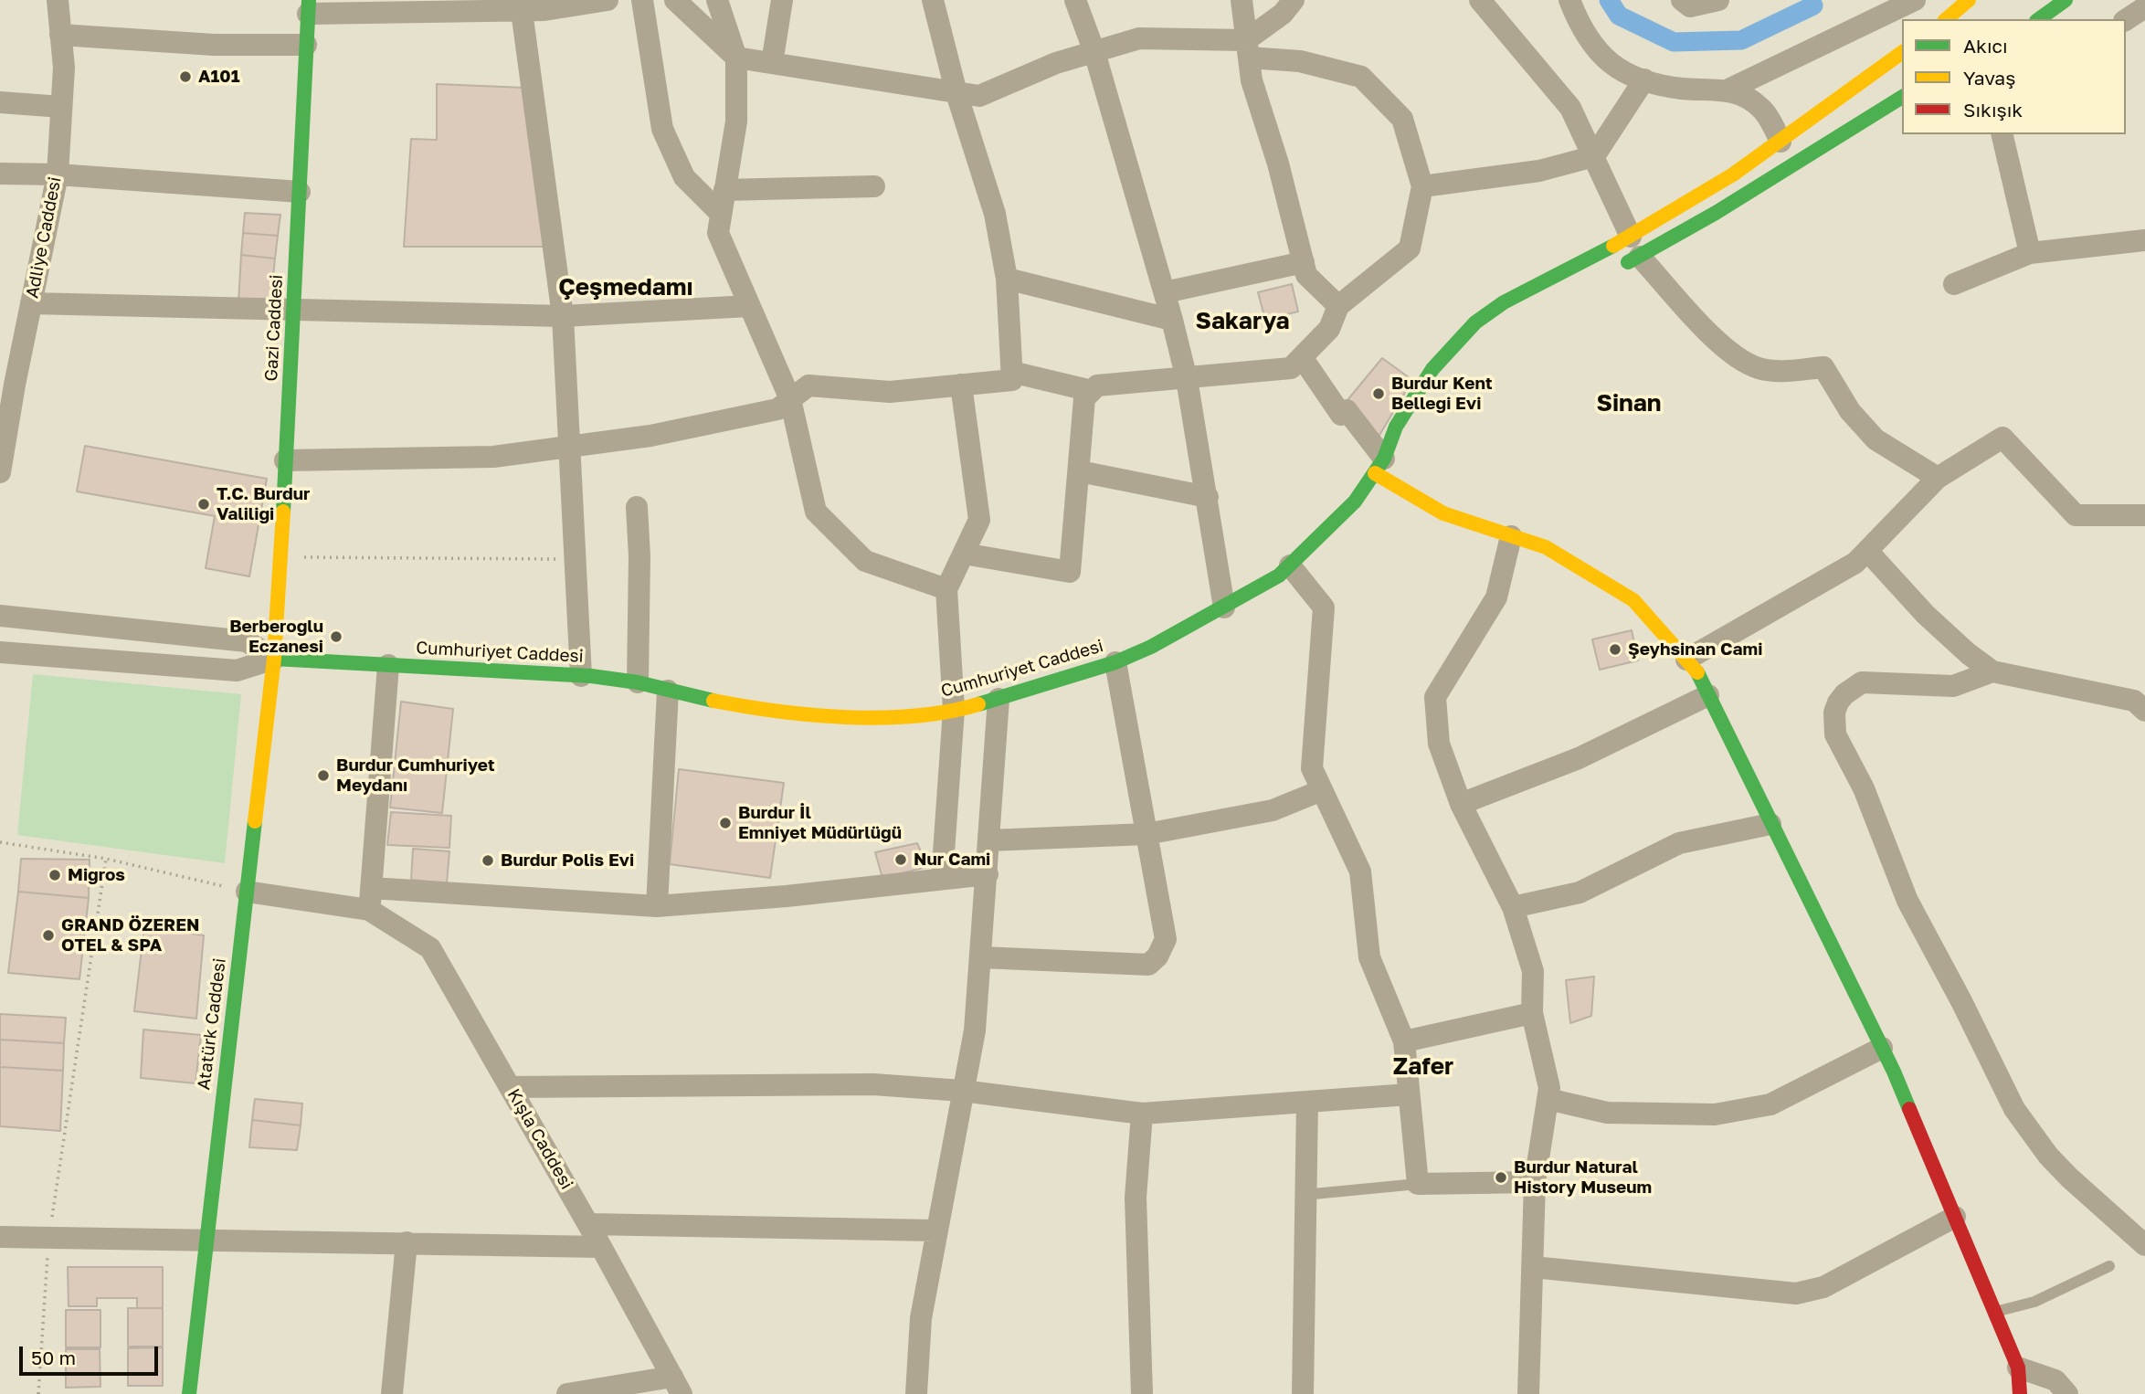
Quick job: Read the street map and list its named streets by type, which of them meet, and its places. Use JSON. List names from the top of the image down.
{
  "streets": {
    "main road": ["Gazi Caddesi", "Cumhuriyet Caddesi", "Atatürk Caddesi"],
    "street": ["Adliye Caddesi", "Kışla Caddesi"]
  },
  "crossings": [
    ["Gazi Caddesi", "Cumhuriyet Caddesi"],
    ["Gazi Caddesi", "Atatürk Caddesi"],
    ["Cumhuriyet Caddesi", "Atatürk Caddesi"]
  ],
  "districts": [
    "Çeşmedamı",
    "Sakarya",
    "Sinan",
    "Zafer"
  ],
  "places": [
    "A101",
    "Burdur Kent Belleği Evi",
    "T.C. Burdur Valiliği",
    "Berberoğlu Eczanesi",
    "Şeyhsinan Cami",
    "Burdur Cumhuriyet Meydanı",
    "Burdur İl Emniyet Müdürlüğü",
    "Nur Cami",
    "Burdur Polis Evi",
    "Migros",
    "GRAND ÖZEREN OTEL & SPA",
    "Burdur Natural History Museum"
  ],
  "legend": ["Akıcı", "Yavaş", "Sıkışık"],
  "scale_bar": "50 m"
}
